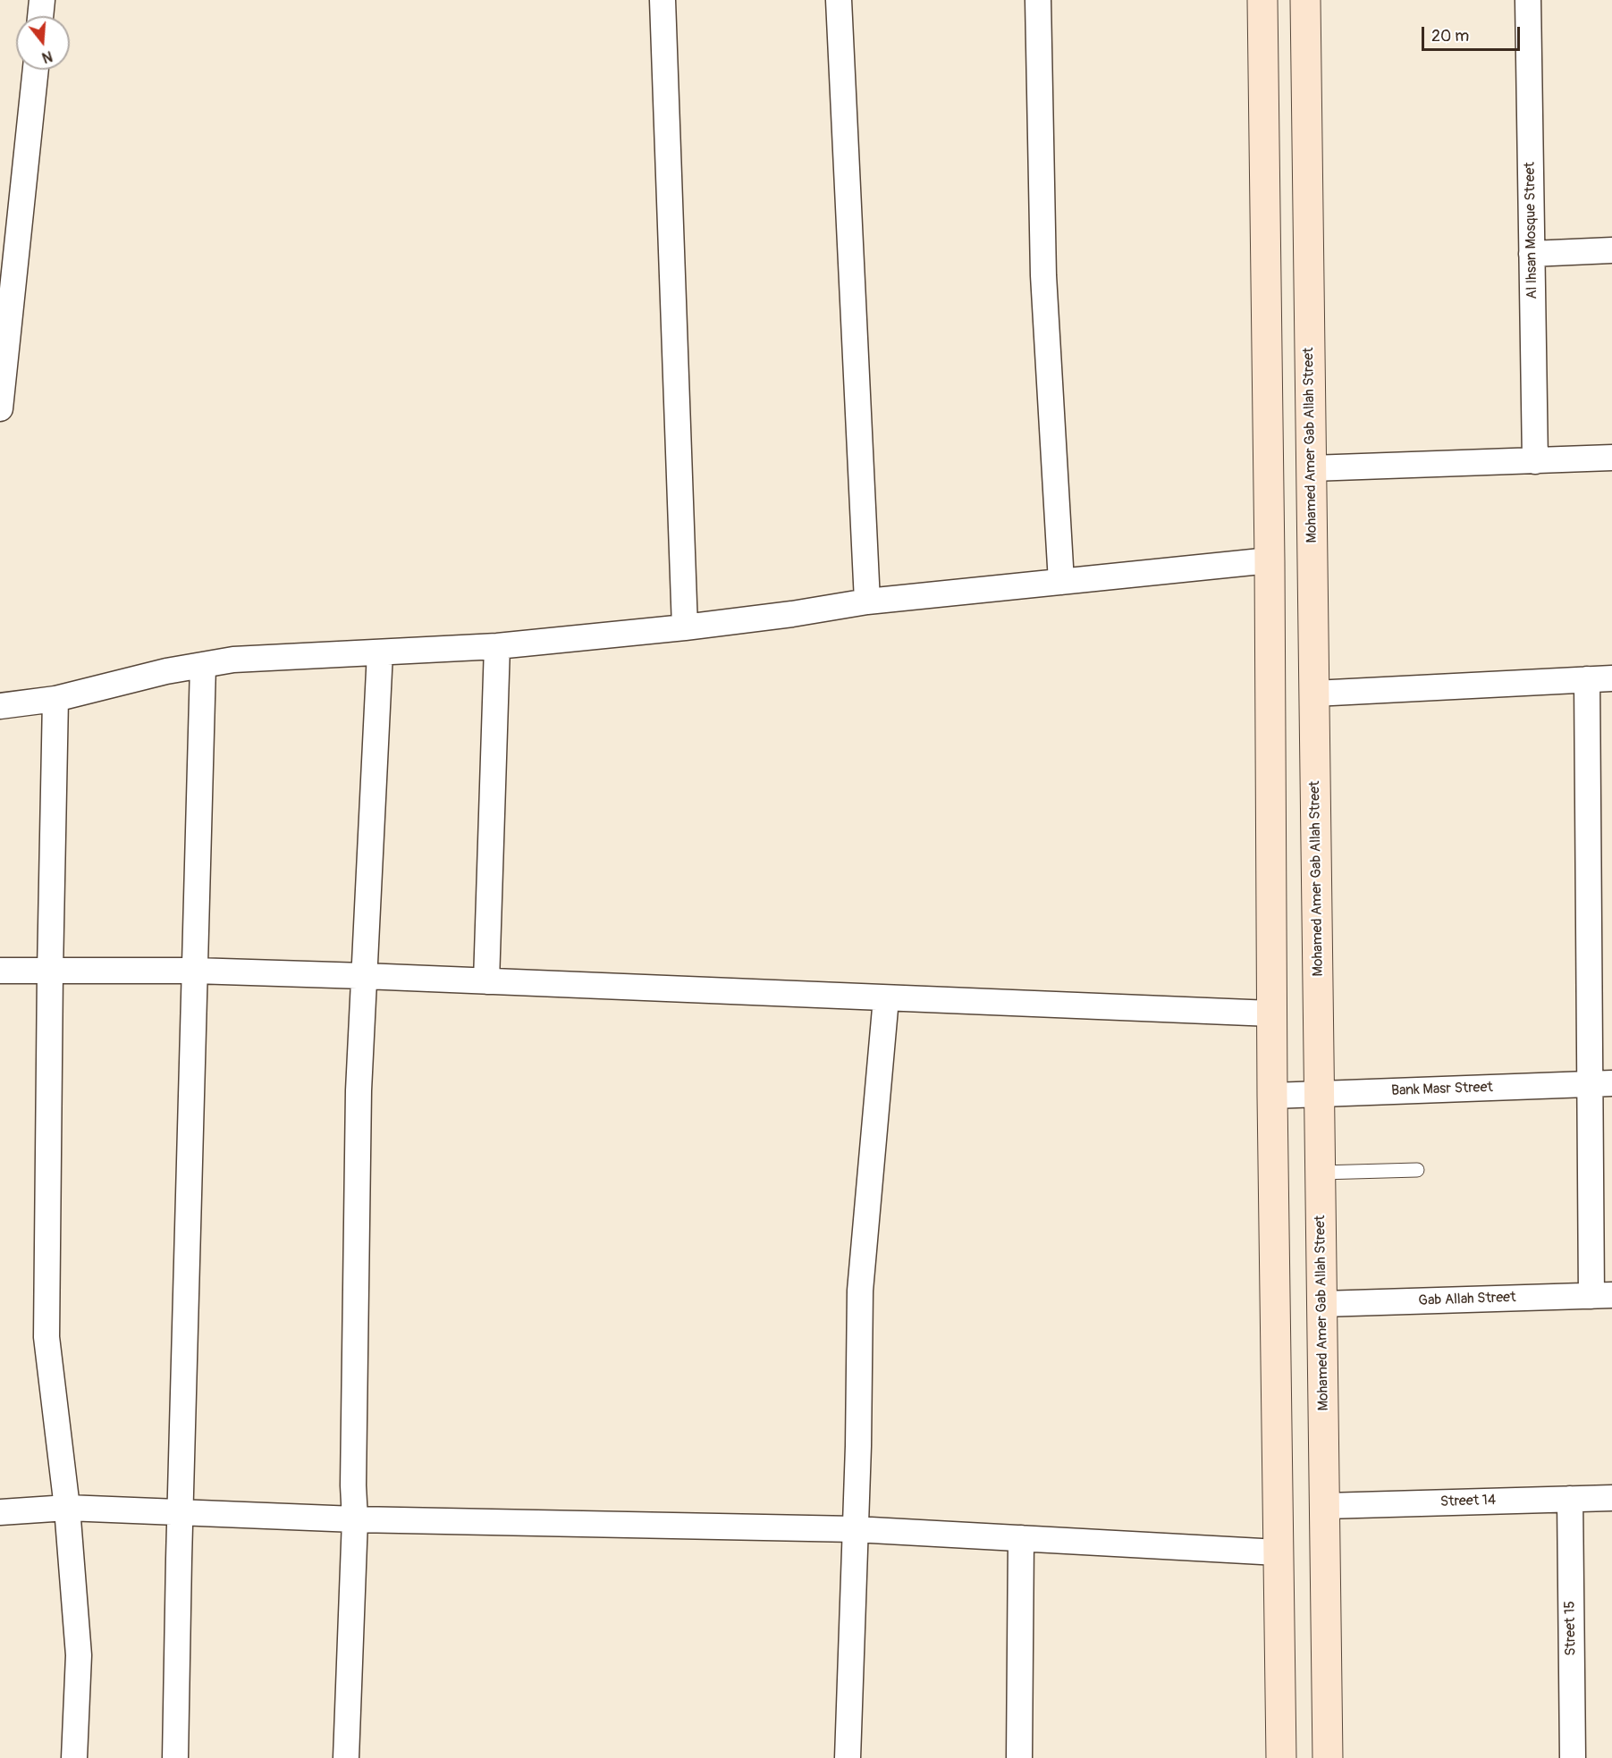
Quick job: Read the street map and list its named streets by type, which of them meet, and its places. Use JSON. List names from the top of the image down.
{
  "streets": {
    "street": [
      "Al Ihsan Mosque Street",
      "Mohamed Amer Gab Allah Street",
      "Bank Masr Street",
      "Gab Allah Street",
      "Street 14",
      "Street 15"
    ]
  },
  "crossings": [
    ["Mohamed Amer Gab Allah Street", "Bank Masr Street"],
    ["Mohamed Amer Gab Allah Street", "Gab Allah Street"],
    ["Mohamed Amer Gab Allah Street", "Street 14"],
    ["Street 14", "Street 15"]
  ],
  "scale_bar": "20 m",
  "north": "bottom"
}
